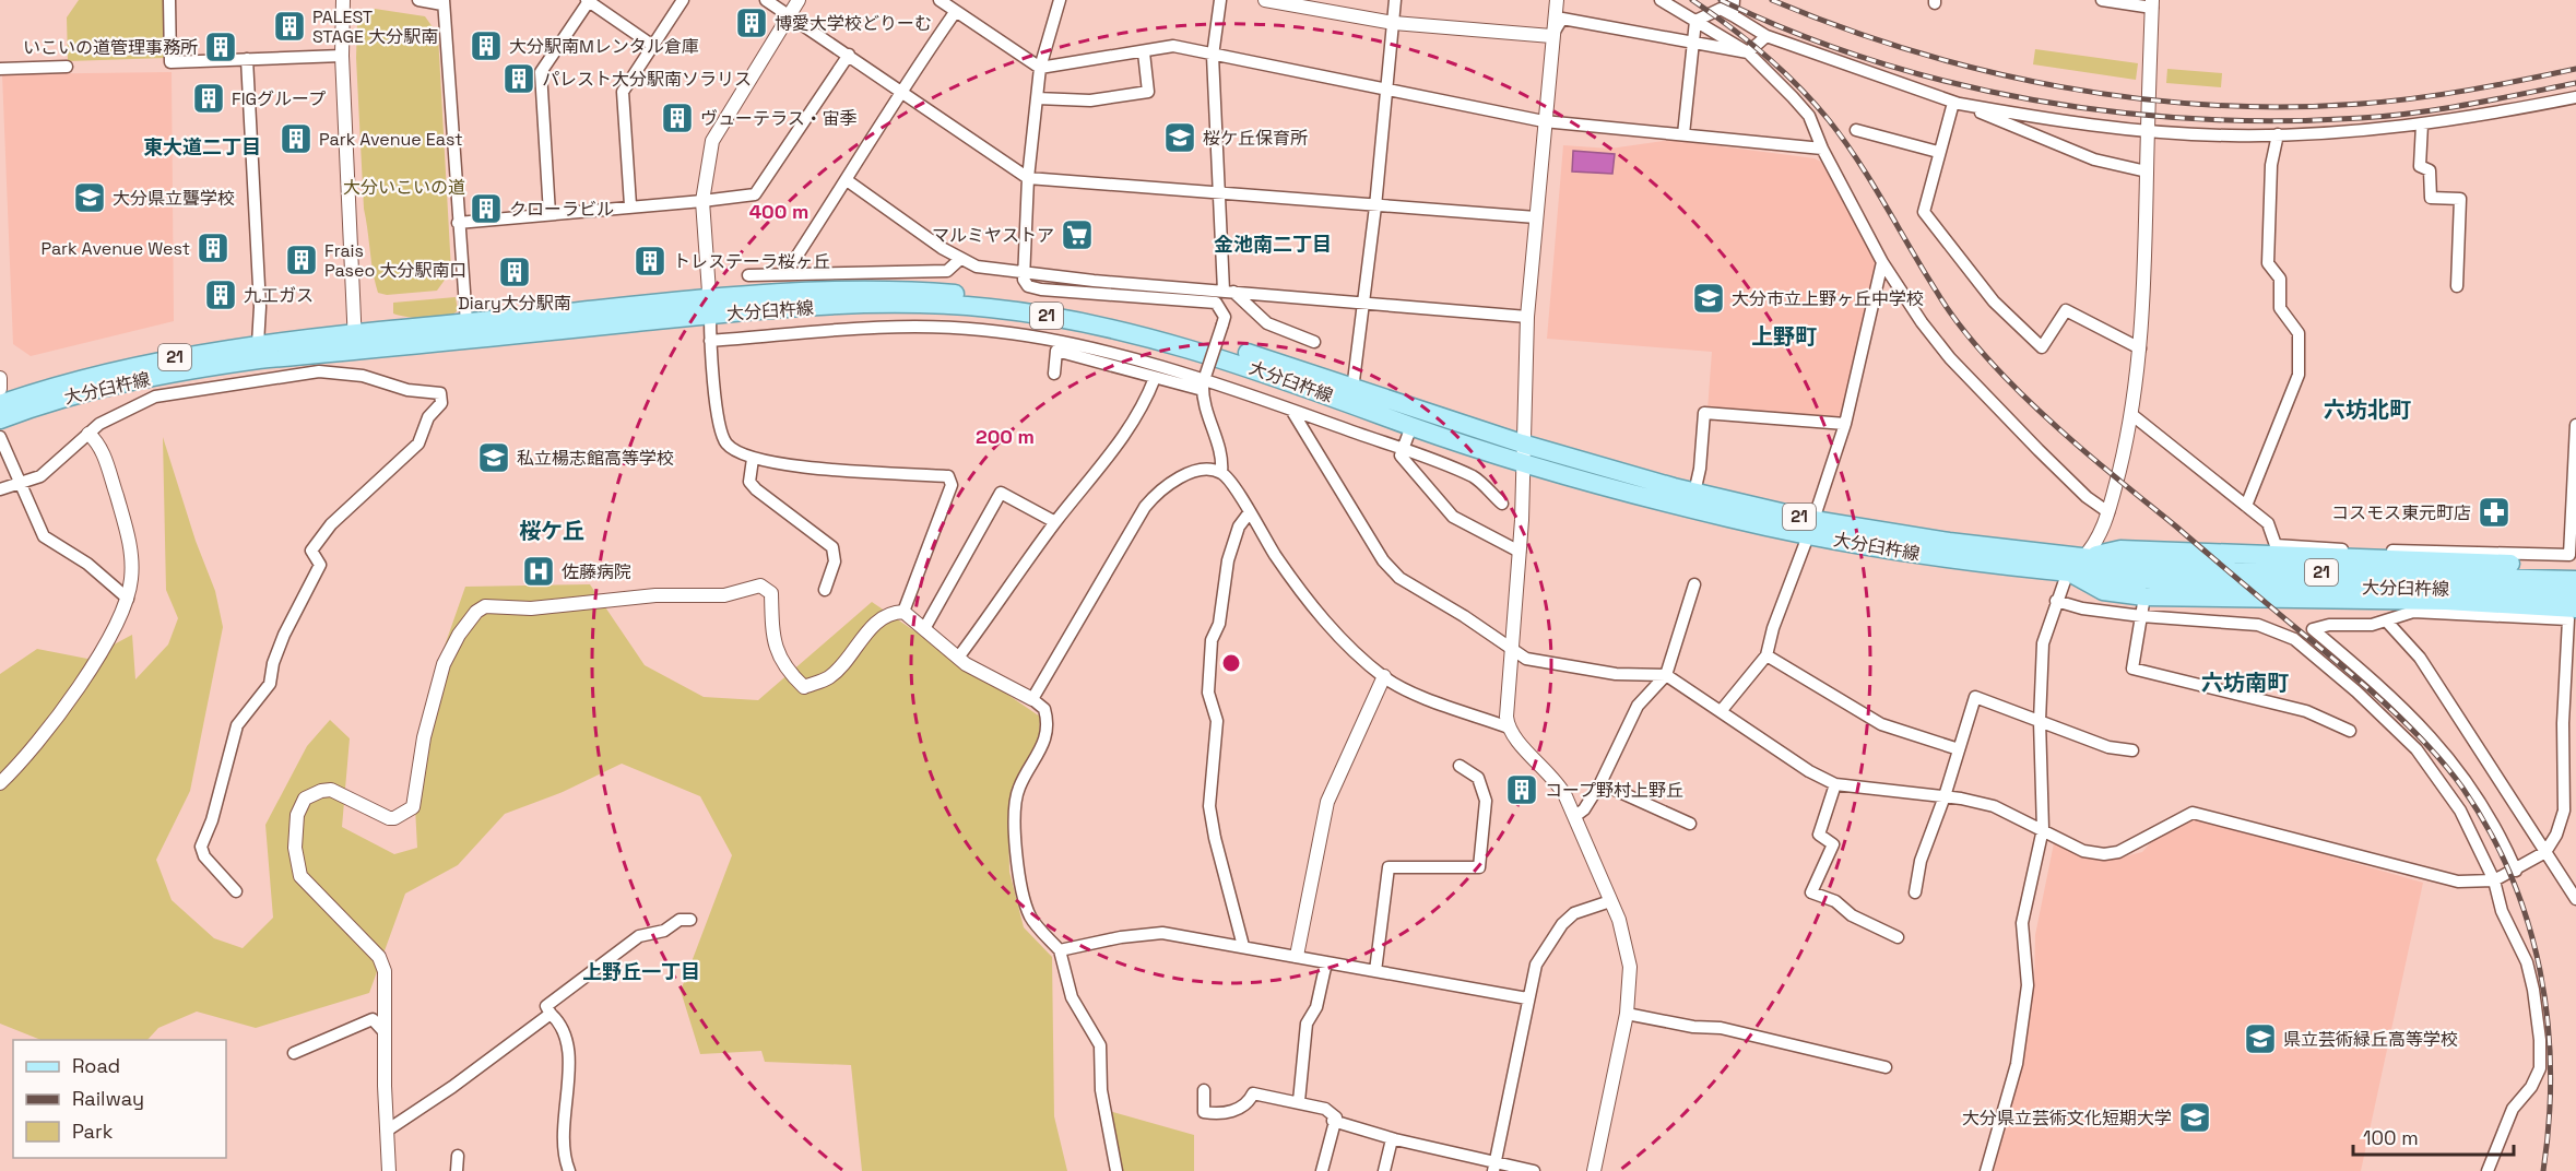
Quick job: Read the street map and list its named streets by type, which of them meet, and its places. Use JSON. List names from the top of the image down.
{
  "streets": {
    "main road": ["大分臼杵線", "21"]
  },
  "districts": [
    "東大道二丁目",
    "金池南二丁目",
    "上野町",
    "六坊北町",
    "桜ケ丘",
    "六坊南町",
    "上野丘一丁目"
  ],
  "parks": ["大分いこいの道"],
  "places": {
    "building": [
      "博愛大学校どりーむ",
      "PALEST STAGE 大分駅南",
      "大分駅南Mレンタル倉庫",
      "いこいの道管理事務所",
      "パレスト大分駅南ソラリス",
      "FIGグループ",
      "ヴューテラス・宙季",
      "Park Avenue East",
      "クローラビル",
      "Park Avenue West",
      "Frais Paseo 大分駅南口",
      "トレステーラ桜ヶ丘",
      "Diary大分駅南",
      "九工ガス",
      "コープ野村上野丘"
    ],
    "school or university": [
      "桜ケ丘保育所",
      "大分県立聾学校",
      "大分市立上野ヶ丘中学校",
      "私立楊志館高等学校",
      "県立芸術緑丘高等学校",
      "大分県立芸術文化短期大学"
    ],
    "supermarket": ["マルミヤストア"],
    "pharmacy": ["コスモス東元町店"],
    "hospital": ["佐藤病院"]
  },
  "legend": ["Road", "Railway", "Park"],
  "scale_bar": "100 m",
  "rings": ["400 m", "200 m"]
}
